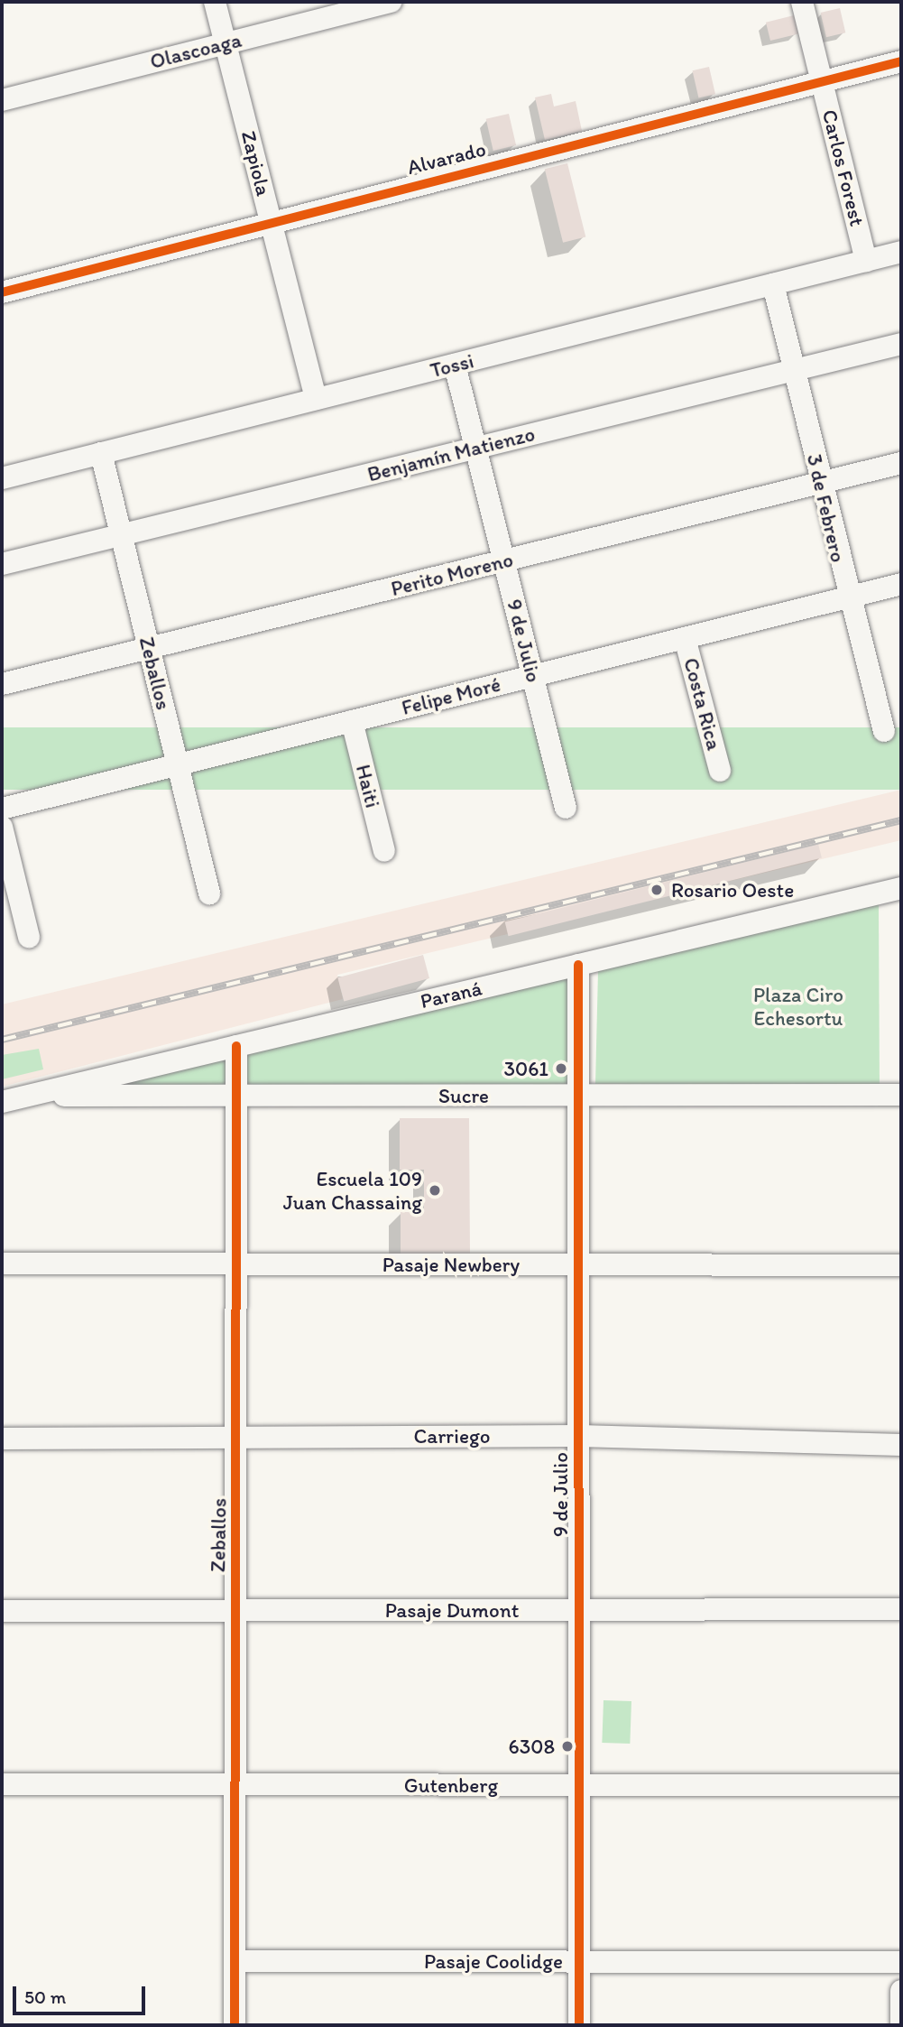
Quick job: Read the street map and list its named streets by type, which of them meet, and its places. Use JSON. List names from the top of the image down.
{
  "streets": {
    "street": [
      "Olascoaga",
      "Alvarado",
      "Zapiola",
      "Carlos Forest",
      "Tossi",
      "Benjamín Matienzo",
      "3 de Febrero",
      "Perito Moreno",
      "9 de Julio",
      "Zeballos",
      "Felipe Moré",
      "Costa Rica",
      "Haiti",
      "Paraná",
      "Sucre",
      "Pasaje Newbery",
      "Carriego",
      "Pasaje Dumont",
      "Gutenberg",
      "Pasaje Coolidge"
    ]
  },
  "crossings": [
    ["Olascoaga", "Zapiola"],
    ["Alvarado", "Zapiola"],
    ["Alvarado", "Carlos Forest"],
    ["Zapiola", "Tossi"],
    ["Carlos Forest", "Tossi"],
    ["Tossi", "3 de Febrero"],
    ["Tossi", "9 de Julio"],
    ["Tossi", "Zeballos"],
    ["Benjamín Matienzo", "3 de Febrero"],
    ["Benjamín Matienzo", "9 de Julio"],
    ["Benjamín Matienzo", "Zeballos"],
    ["3 de Febrero", "Perito Moreno"],
    ["3 de Febrero", "Felipe Moré"],
    ["Perito Moreno", "9 de Julio"],
    ["Perito Moreno", "Zeballos"],
    ["9 de Julio", "Felipe Moré"],
    ["9 de Julio", "Paraná"],
    ["9 de Julio", "Sucre"],
    ["9 de Julio", "Pasaje Newbery"],
    ["9 de Julio", "Carriego"],
    ["9 de Julio", "Pasaje Dumont"],
    ["9 de Julio", "Gutenberg"],
    ["9 de Julio", "Pasaje Coolidge"],
    ["Zeballos", "Felipe Moré"],
    ["Zeballos", "Paraná"],
    ["Zeballos", "Sucre"],
    ["Zeballos", "Pasaje Newbery"],
    ["Zeballos", "Carriego"],
    ["Zeballos", "Pasaje Dumont"],
    ["Zeballos", "Gutenberg"],
    ["Zeballos", "Pasaje Coolidge"],
    ["Felipe Moré", "Costa Rica"],
    ["Felipe Moré", "Haiti"],
    ["Paraná", "Sucre"]
  ],
  "parks": ["Plaza Ciro Echesortu"],
  "places": [
    "Rosario Oeste",
    "3061",
    "Escuela 109 Juan Chassaing",
    "6308"
  ],
  "scale_bar": "50 m"
}
